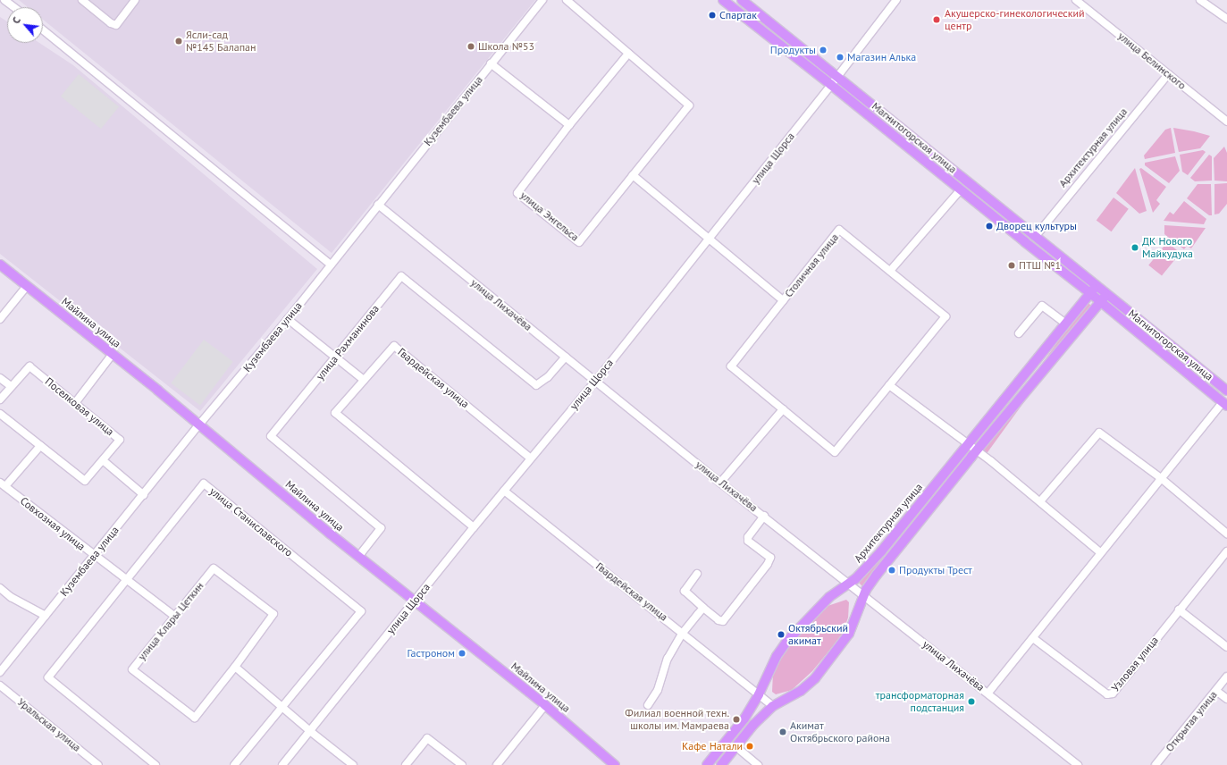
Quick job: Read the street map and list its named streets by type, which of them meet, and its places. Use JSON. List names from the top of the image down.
{
  "streets": {
    "main road": ["Магнитогорская улица", "Архитектурная улица", "Майлина улица"],
    "street": [
      "улица Белинского",
      "Кузембаева улица",
      "улица Щорса",
      "улица Энгельса",
      "Столичная улица",
      "улица Лихачёва",
      "улица Рахманинова",
      "Гвардейская улица",
      "Поселковая улица",
      "улица Станиславского",
      "Совхозная улица",
      "улица Клары Цеткин",
      "Узловая улица",
      "Открытая улица",
      "Уральская улица"
    ]
  },
  "crossings": [
    ["улица Белинского", "Архитектурная улица"],
    ["Кузембаева улица", "улица Лихачёва"],
    ["Кузембаева улица", "Майлина улица"],
    ["Кузембаева улица", "Совхозная улица"],
    ["Магнитогорская улица", "Архитектурная улица"],
    ["Магнитогорская улица", "улица Щорса"],
    ["Архитектурная улица", "улица Лихачёва"],
    ["Архитектурная улица", "Гвардейская улица"],
    ["улица Щорса", "Столичная улица"],
    ["улица Щорса", "улица Лихачёва"],
    ["улица Щорса", "Майлина улица"],
    ["улица Щорса", "Гвардейская улица"],
    ["улица Лихачёва", "улица Рахманинова"],
    ["Майлина улица", "улица Рахманинова"],
    ["улица Станиславского", "Совхозная улица"],
    ["Совхозная улица", "улица Клары Цеткин"]
  ],
  "places": [
    "Спартак",
    "Акушерско-гинекологический центр",
    "Ясли-сад №145 Балапан",
    "Школа №53",
    "Продукты",
    "Магазин Алька",
    "Дворец культуры",
    "ДК Нового Майкудука",
    "ПТШ №1",
    "Продукты Трест",
    "Октябрьский акимат",
    "Гастроном",
    "трансформаторная подстанция",
    "Филиал военной техн. школы им. Мамраева",
    "Акимат Октябрьского района",
    "Кафе Натали"
  ],
  "north": "top left"
}
